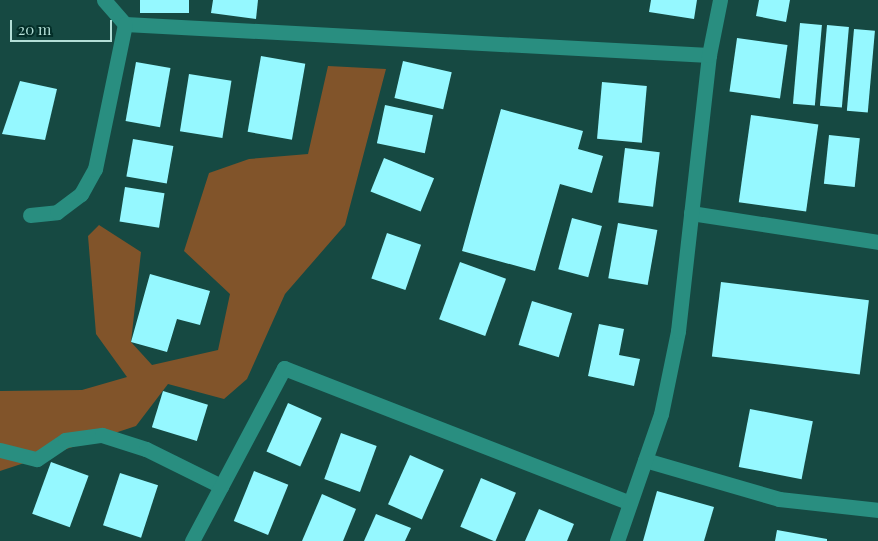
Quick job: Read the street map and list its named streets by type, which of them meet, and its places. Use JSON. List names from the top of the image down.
{
  "scale_bar": "20 m"
}
